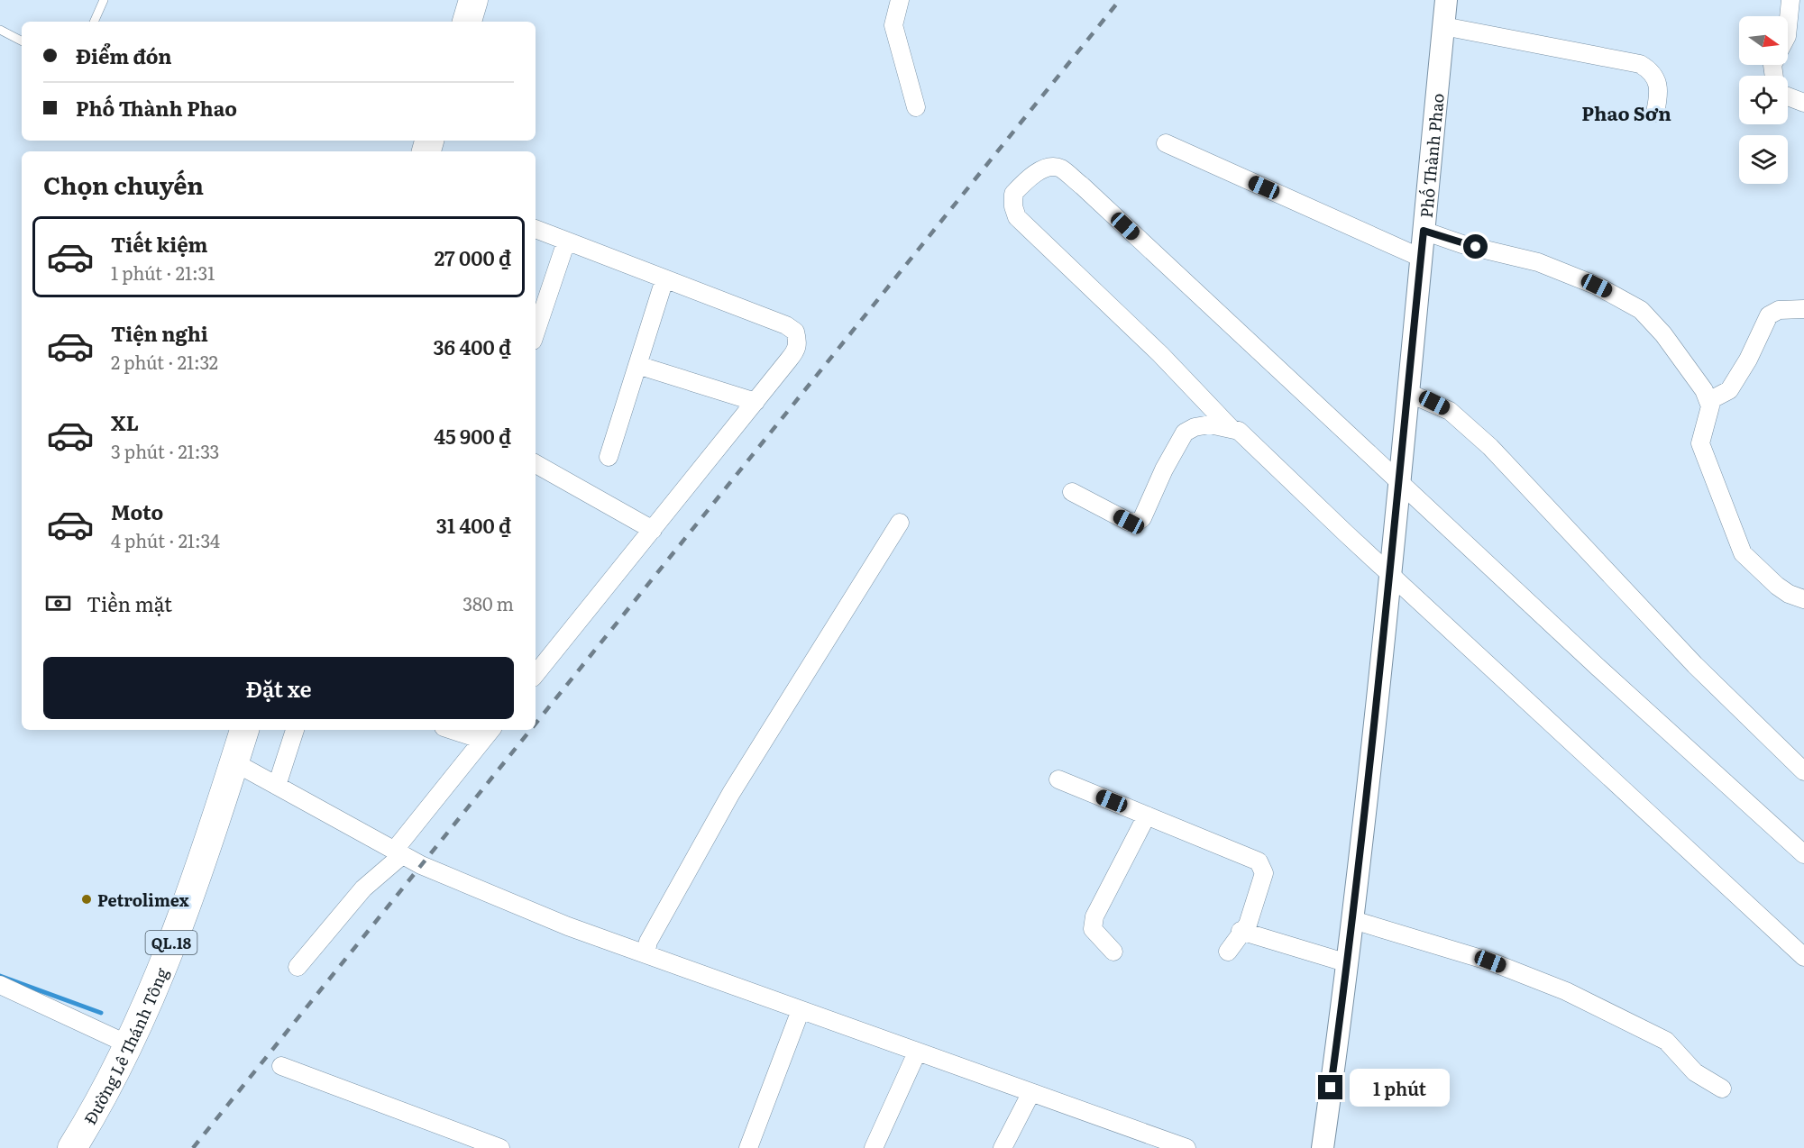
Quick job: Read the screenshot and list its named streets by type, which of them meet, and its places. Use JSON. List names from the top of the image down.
{
  "streets": {
    "highway": ["QL.18", "Đường Lê Thánh Tông"],
    "street": ["Phố Thành Phao"]
  },
  "districts": ["Phao Sơn"],
  "places": ["Petrolimex"],
  "north": "right",
  "page": {
    "banner": ["Điểm đón", "Phố Thành Phao"],
    "heading": "Chọn chuyến",
    "list": [
      {
        "name": "Tiết kiệm",
        "note": "1 phút · 21:31",
        "value": "27 000 ₫"
      },
      {
        "name": "Tiện nghi",
        "note": "2 phút · 21:32",
        "value": "36 400 ₫"
      },
      {
        "name": "XL",
        "note": "3 phút · 21:33",
        "value": "45 900 ₫"
      },
      {
        "name": "Moto",
        "note": "4 phút · 21:34",
        "value": "31 400 ₫"
      }
    ],
    "pay": ["Tiền mặt", "380 m"],
    "buttons": "Đặt xe",
    "bubble": "1 phút"
  }
}
